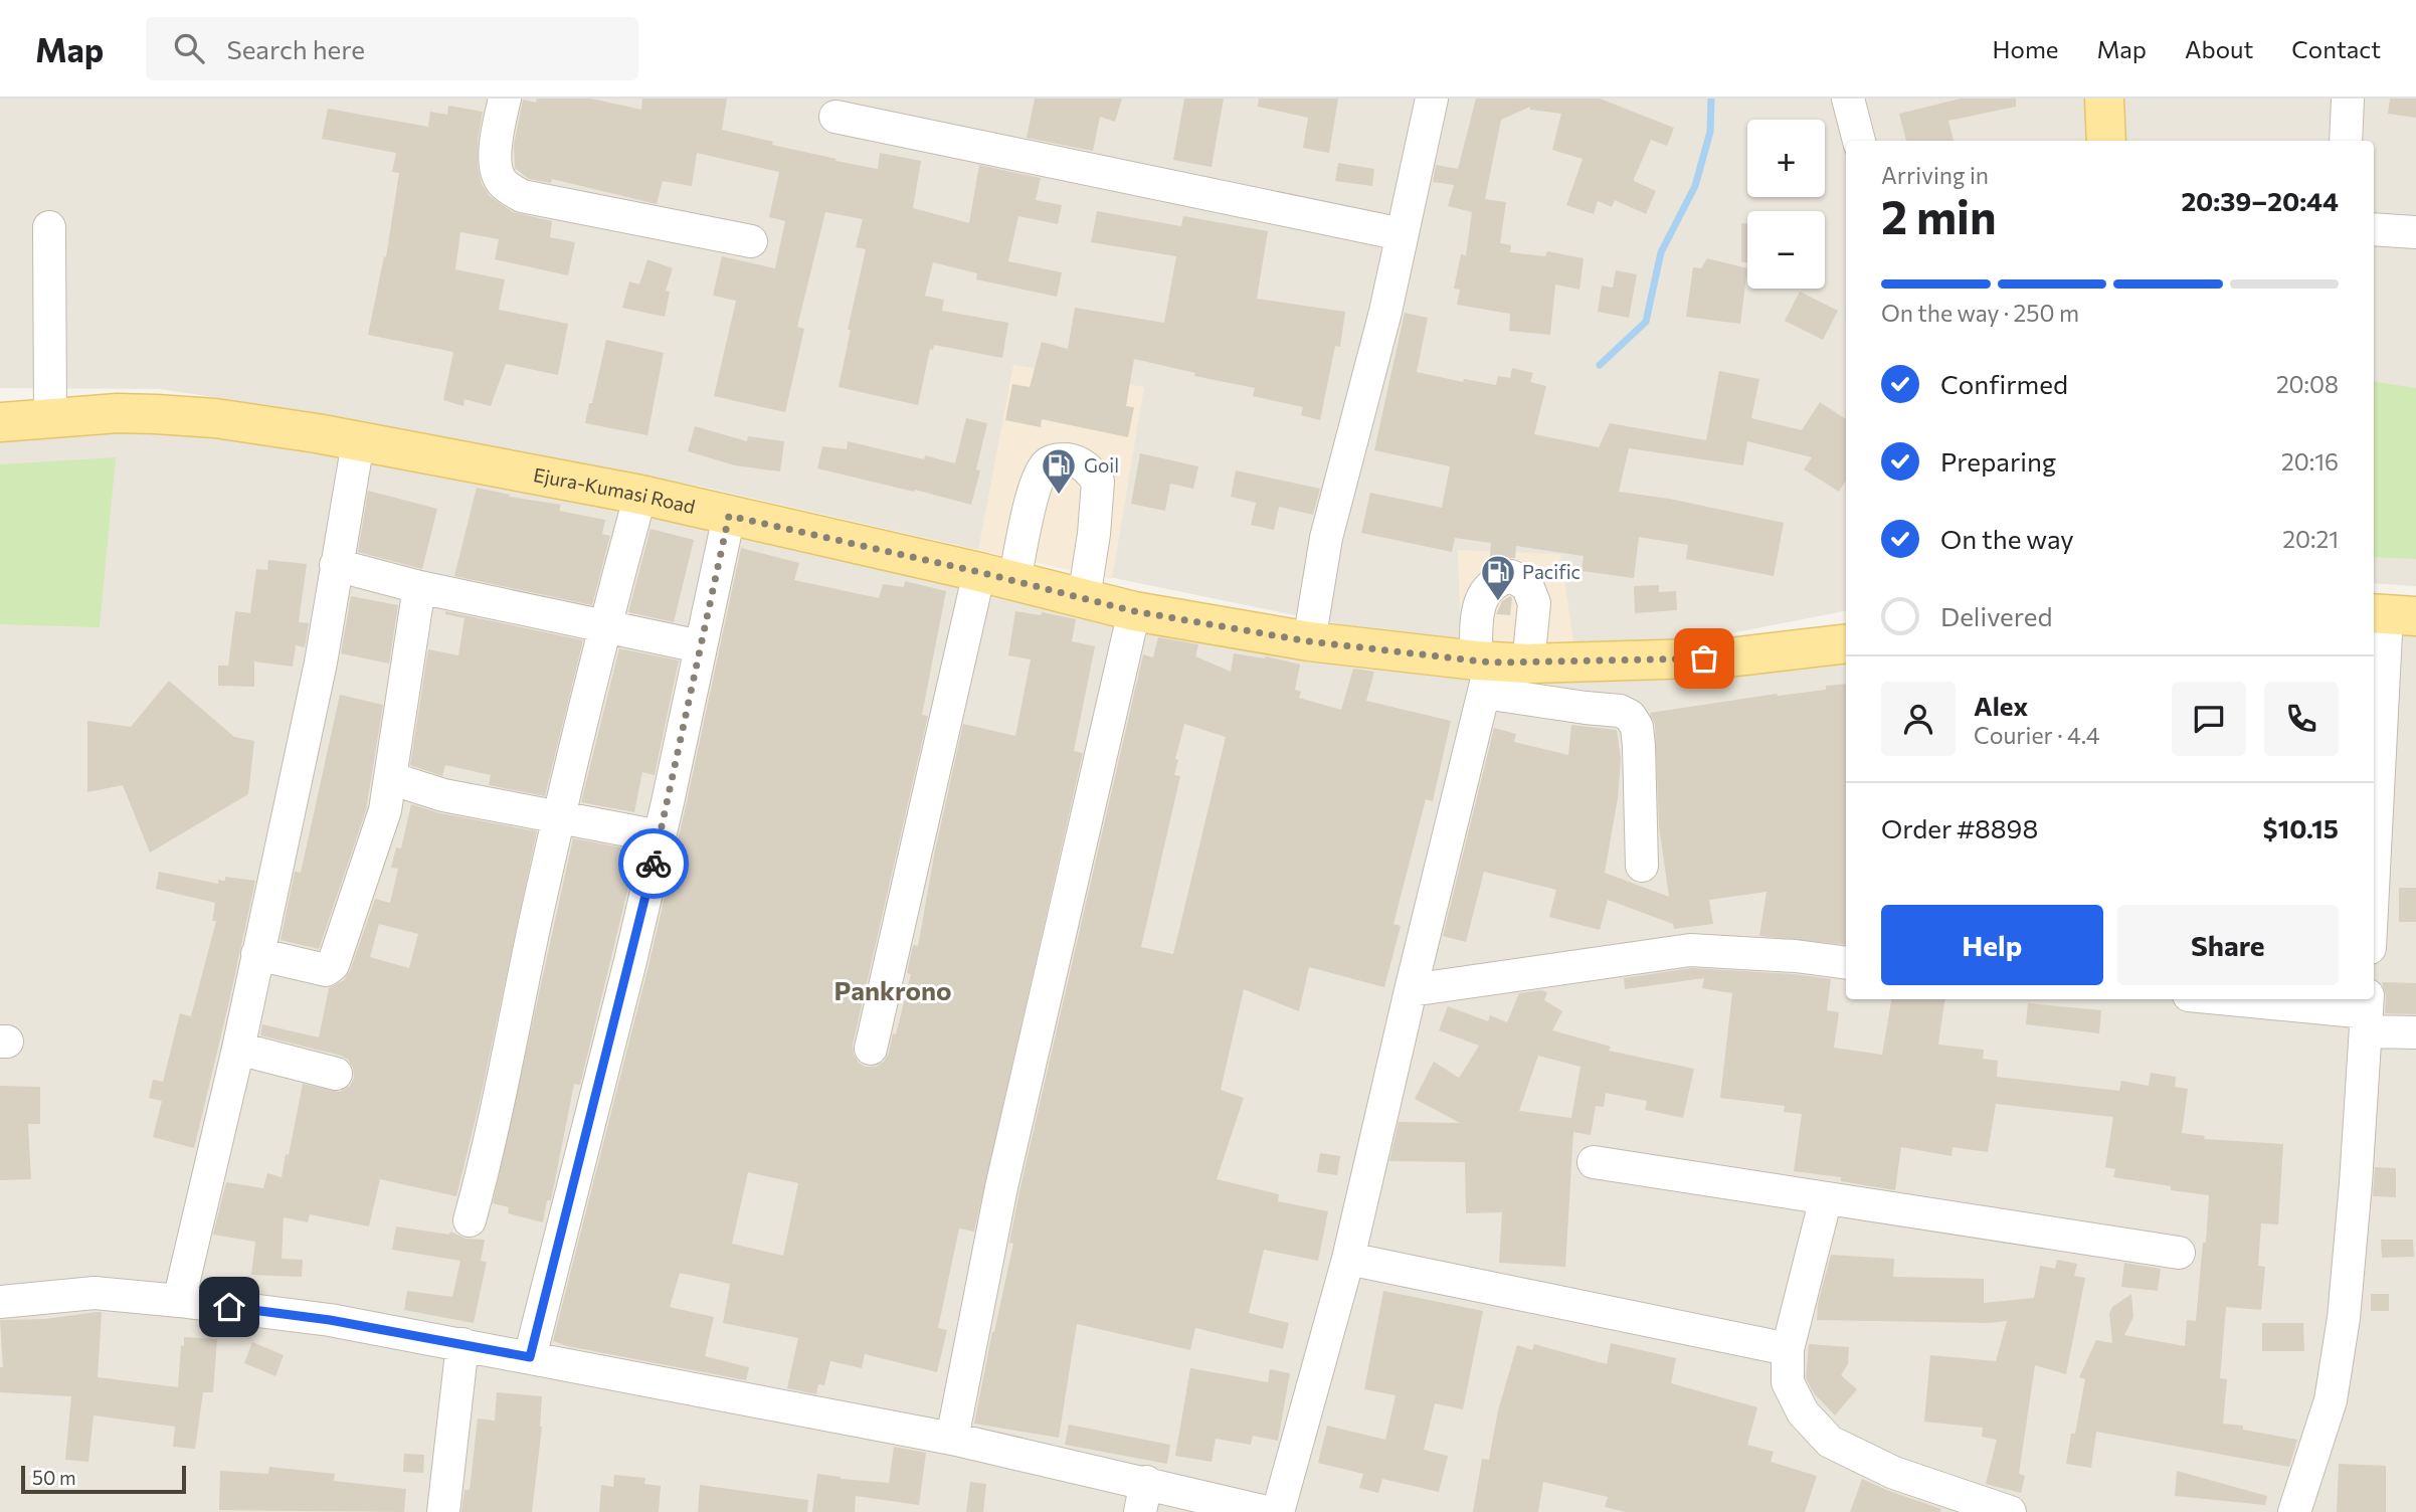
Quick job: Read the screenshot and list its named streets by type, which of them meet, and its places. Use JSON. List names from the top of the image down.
{
  "streets": {
    "main road": ["Ejura-Kumasi Road"]
  },
  "districts": ["Pankrono"],
  "places": {
    "fuel station": ["Goil", "Pacific"]
  },
  "scale_bar": "50 m",
  "page": {
    "header": "Map",
    "search": "Search here",
    "nav": [
      "Home",
      "Map",
      "About",
      "Contact"
    ],
    "map_buttons": ["+", "−"],
    "heading": ["2 min", "Arriving in", "20:39–20:44"],
    "panel": [
      "Alex",
      "Courier · 4.4",
      "Order #8898",
      "$10.15"
    ],
    "bar": "On the way · 250 m",
    "list": [
      ["Confirmed", "20:08"],
      ["Preparing", "20:16"],
      ["On the way", "20:21"],
      "Delivered"
    ],
    "buttons": ["Help", "Share"],
    "scale": "50 m"
  }
}
